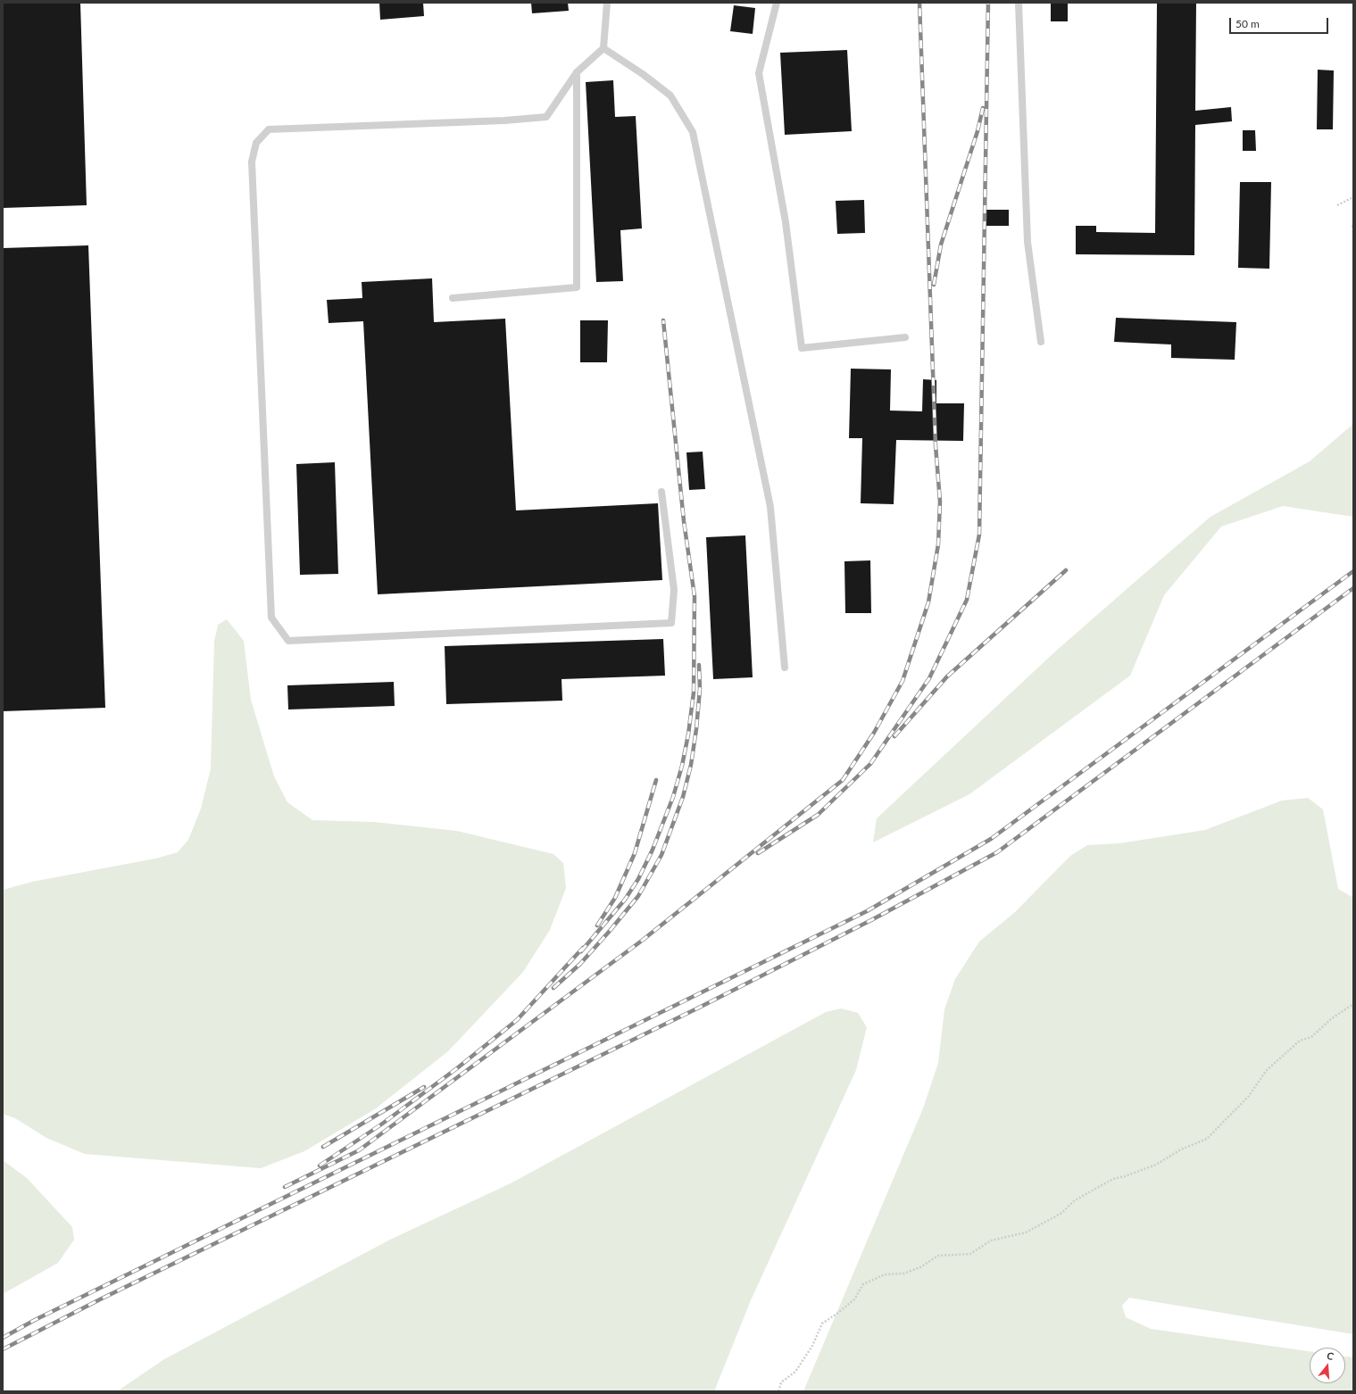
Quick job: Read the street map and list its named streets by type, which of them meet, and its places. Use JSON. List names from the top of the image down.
{
  "scale_bar": "50 m",
  "north": "top"
}
